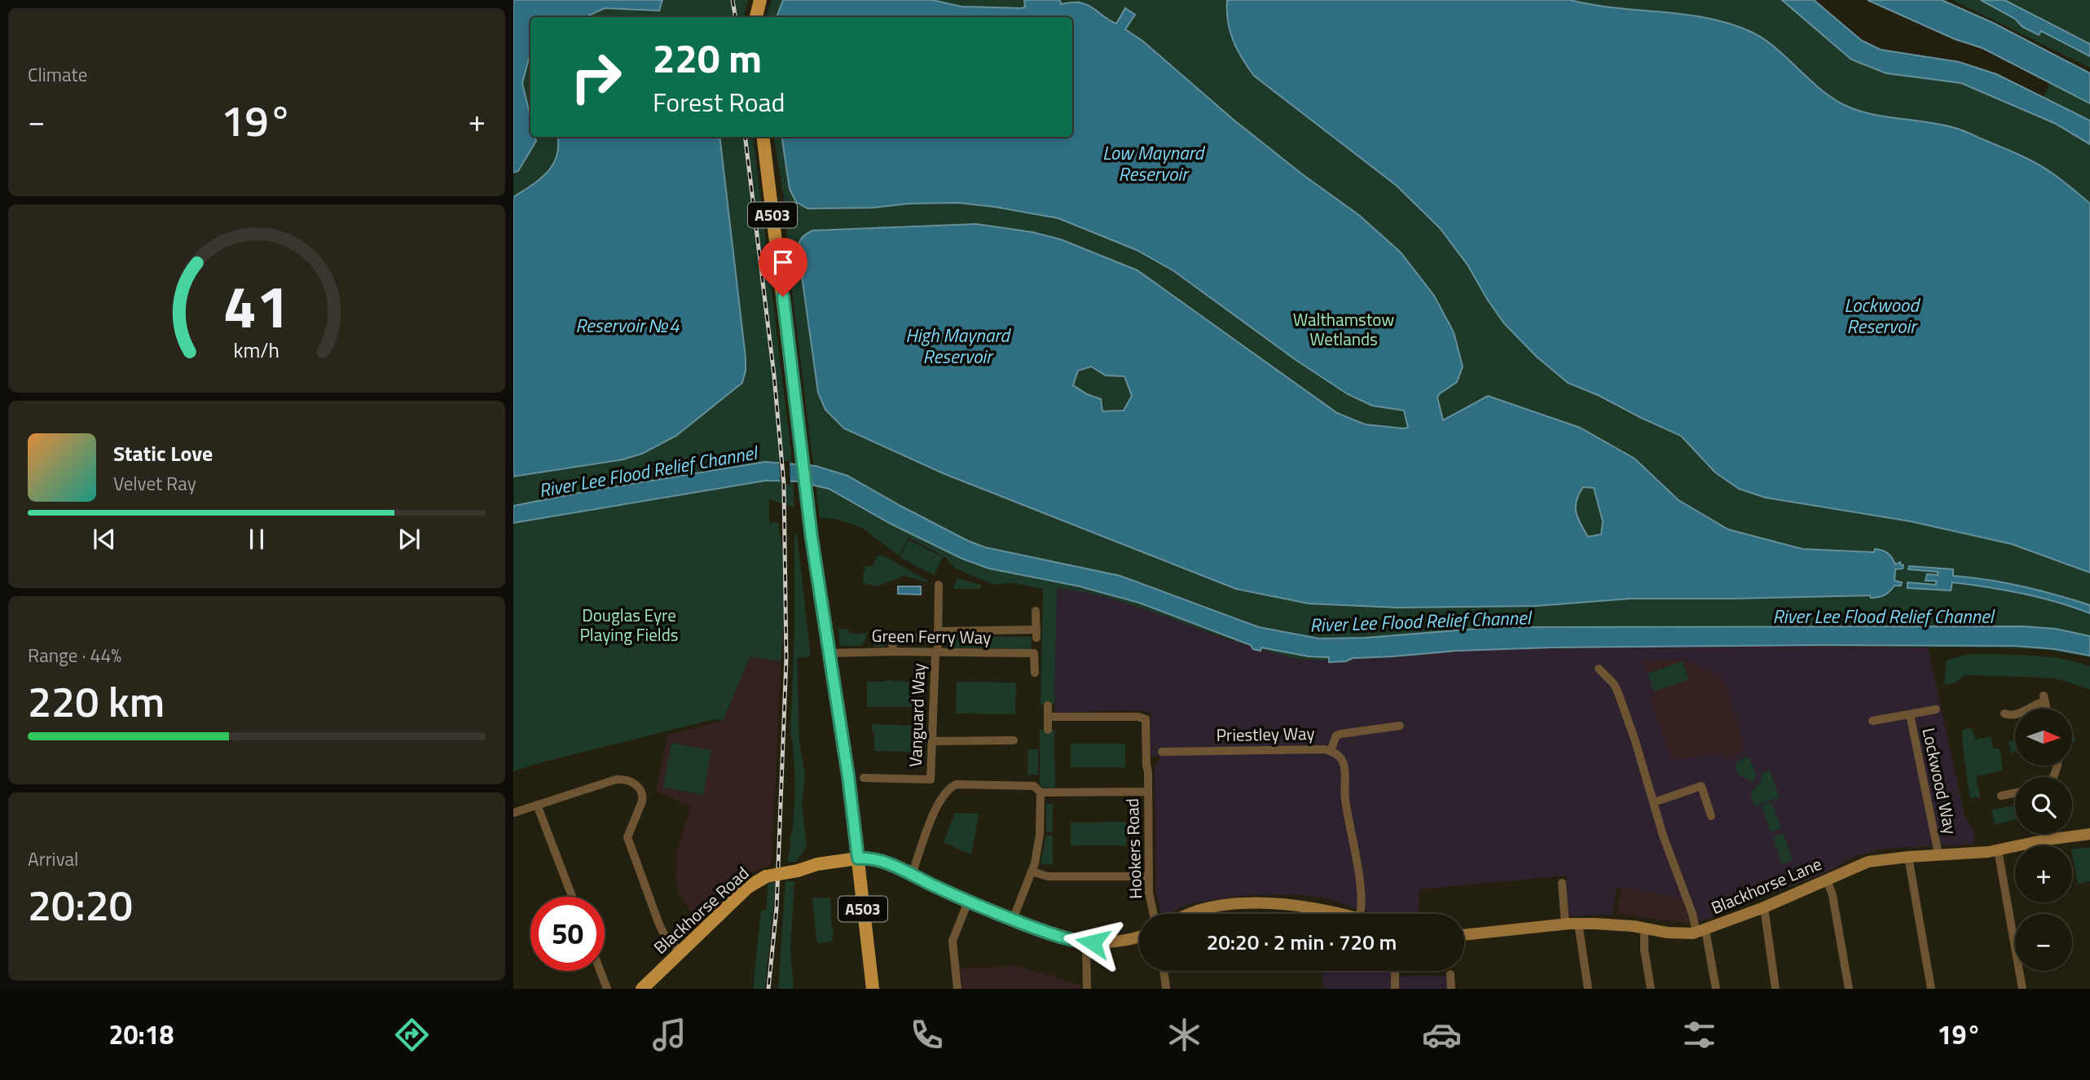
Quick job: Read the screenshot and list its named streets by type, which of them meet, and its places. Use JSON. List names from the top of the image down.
{
  "streets": {
    "main road": ["A503", "Blackhorse Lane", "Blackhorse Road"],
    "street": [
      "Green Ferry Way",
      "Vanguard Way",
      "Priestley Way",
      "Lockwood Way",
      "Hookers Road"
    ]
  },
  "crossings": [
    ["A503", "Green Ferry Way"],
    ["A503", "Blackhorse Road"],
    ["Green Ferry Way", "Vanguard Way"],
    ["Lockwood Way", "Blackhorse Lane"]
  ],
  "water": [
    "Low Maynard Reservoir",
    "Lockwood Reservoir",
    "Reservoir №4",
    "High Maynard Reservoir",
    "River Lee Flood Relief Channel"
  ],
  "parks": ["Walthamstow Wetlands", "Douglas Eyre Playing Fields"],
  "north": "right",
  "page": {
    "tile": [
      "Climate",
      ["Range · 44%", "220 km"],
      ["Arrival", "20:20"]
    ],
    "turn": ["220 m", "Forest Road"],
    "heat": ["−", "19°", "+"],
    "song": ["Static Love", "Velvet Ray"],
    "map_buttons": ["+", "−"],
    "limit": "50",
    "trip": "20:20 · 2 min · 720 m",
    "tabs": ["20:18", "19°"],
    "gauge": ["41", "km/h"]
  }
}
